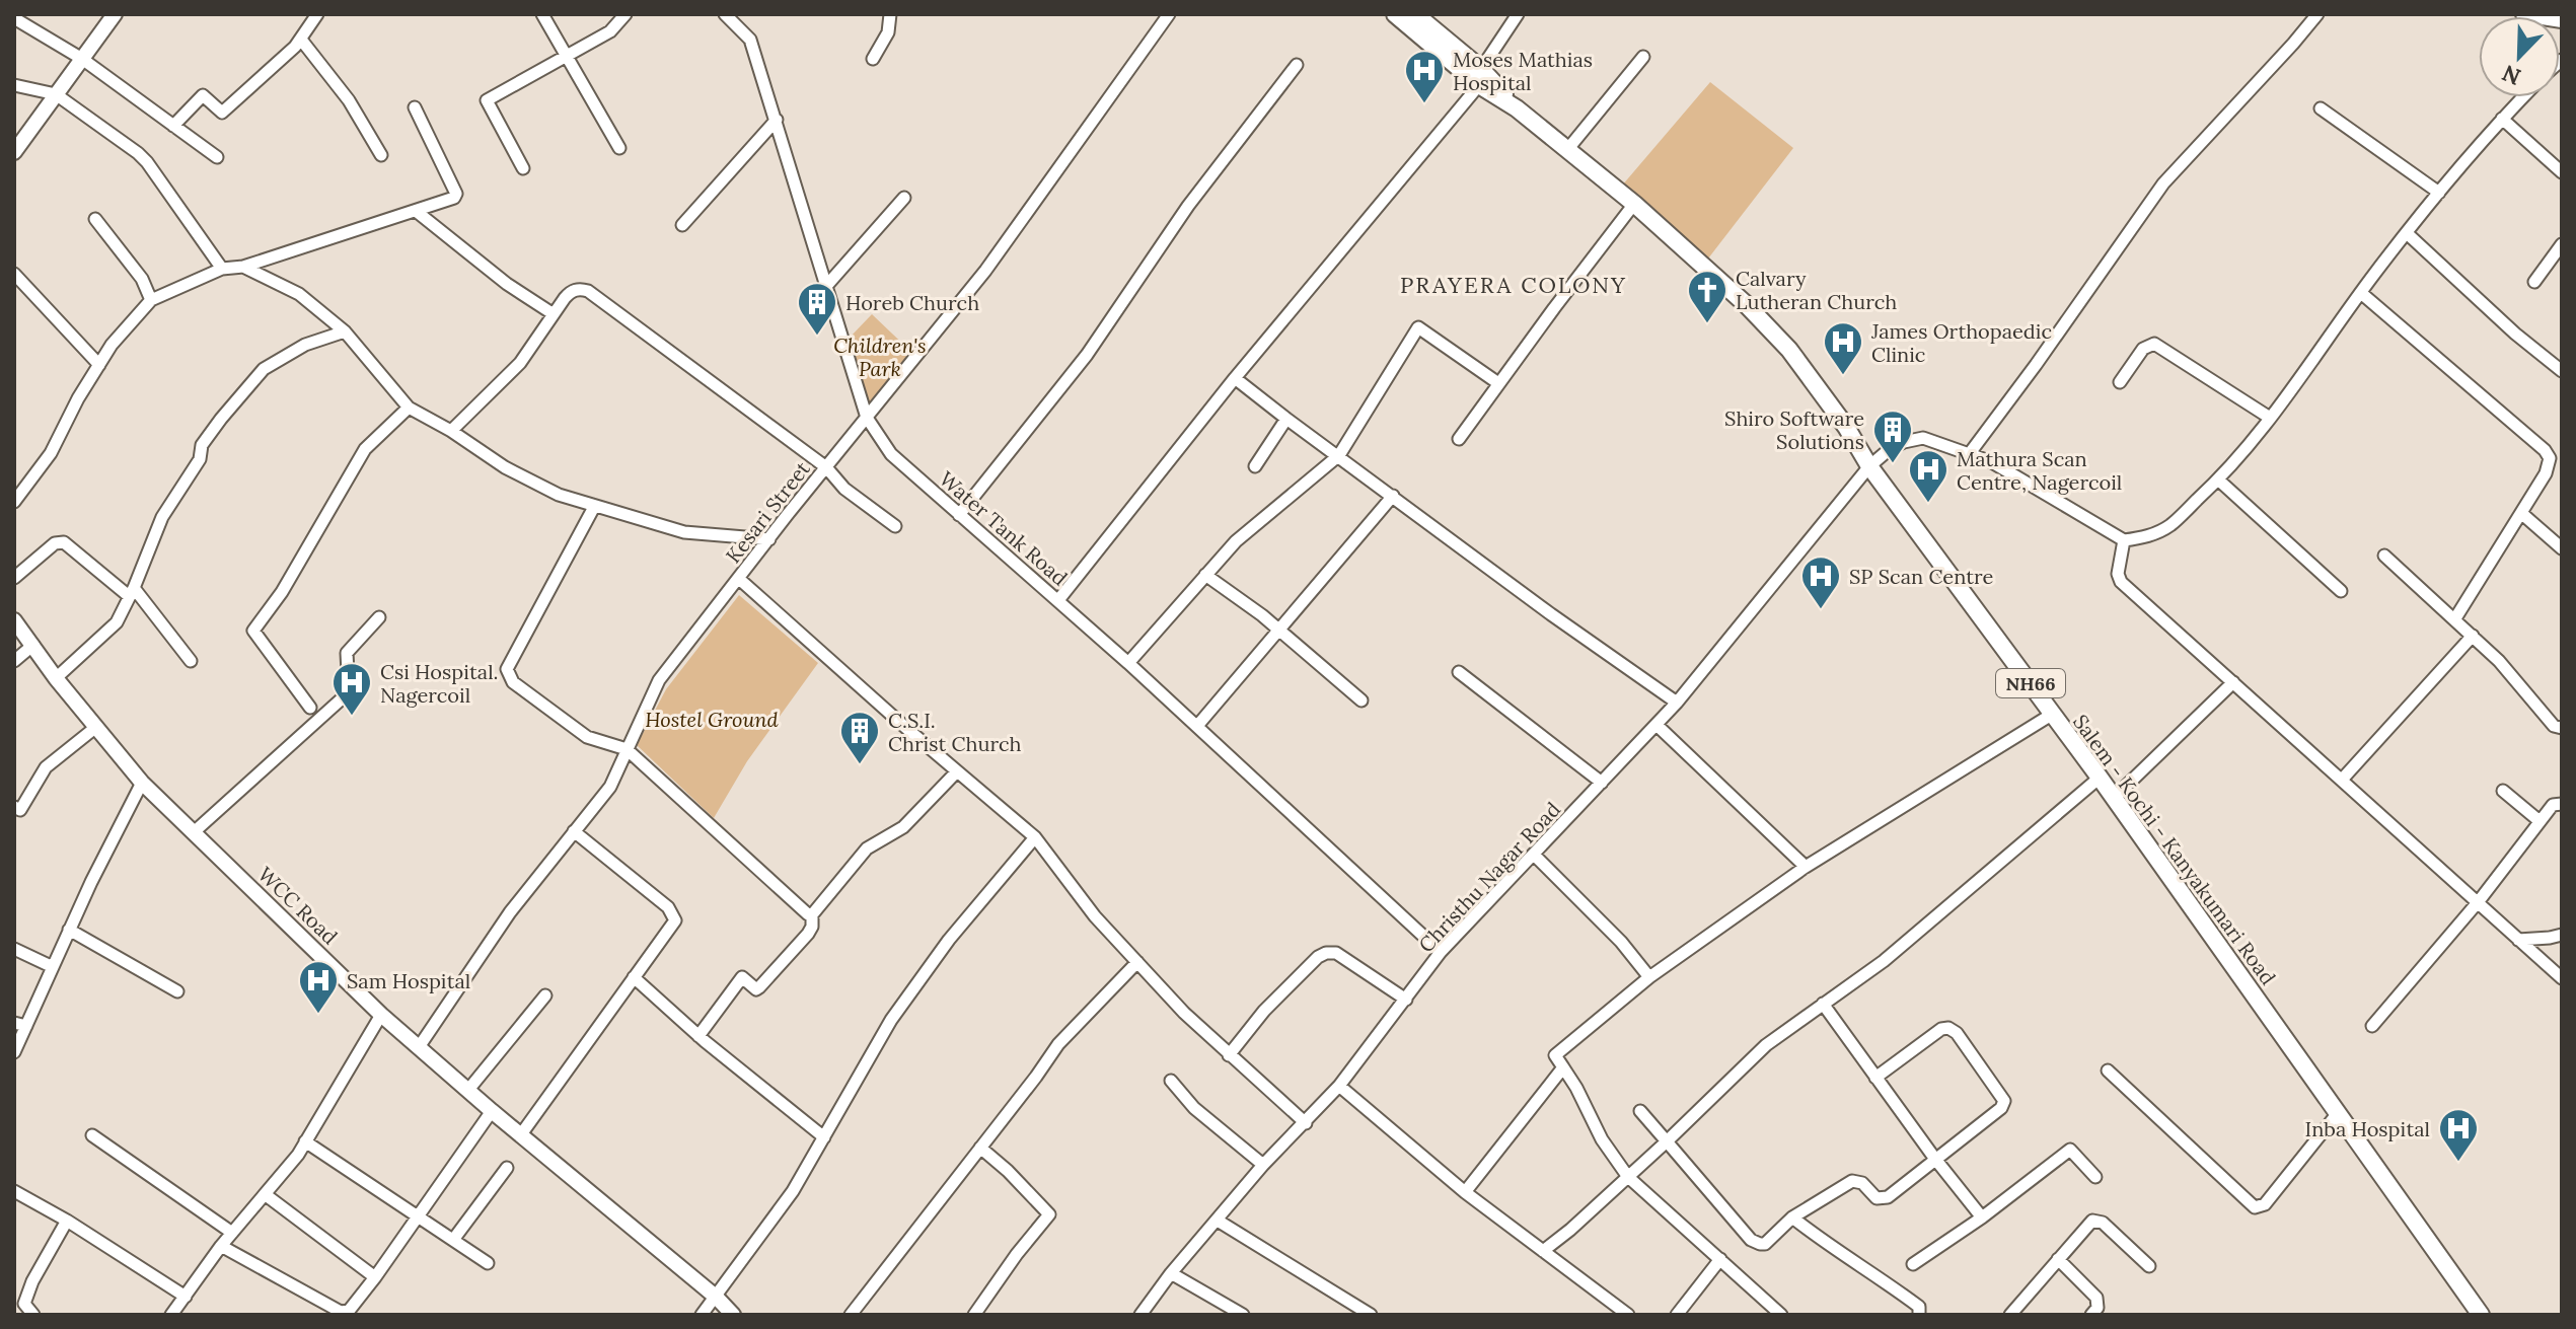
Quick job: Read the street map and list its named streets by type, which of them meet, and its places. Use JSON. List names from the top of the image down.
{
  "streets": {
    "highway": ["NH66", "Salem - Kochi - Kanyakumari Road"],
    "main road": ["WCC Road"],
    "street": ["Kesari Street", "Water Tank Road", "Christhu Nagar Road"]
  },
  "crossings": [
    ["Kesari Street", "Water Tank Road"],
    ["Kesari Street", "WCC Road"],
    ["Water Tank Road", "Christhu Nagar Road"],
    ["Salem - Kochi - Kanyakumari Road", "Christhu Nagar Road"]
  ],
  "districts": ["PRAYERA COLONY"],
  "parks": ["Children's Park", "Hostel Ground"],
  "places": {
    "hospital": [
      "Moses Mathias Hospital",
      "James Orthopaedic Clinic",
      "Mathura Scan Centre, Nagercoil",
      "SP Scan Centre",
      "Csi Hospital. Nagercoil",
      "Sam Hospital",
      "Inba Hospital"
    ],
    "church": ["Calvary Lutheran Church"],
    "building": ["Horeb Church", "Shiro Software Solutions", "C.S.I. Christ Church"]
  },
  "north": "bottom left"
}
